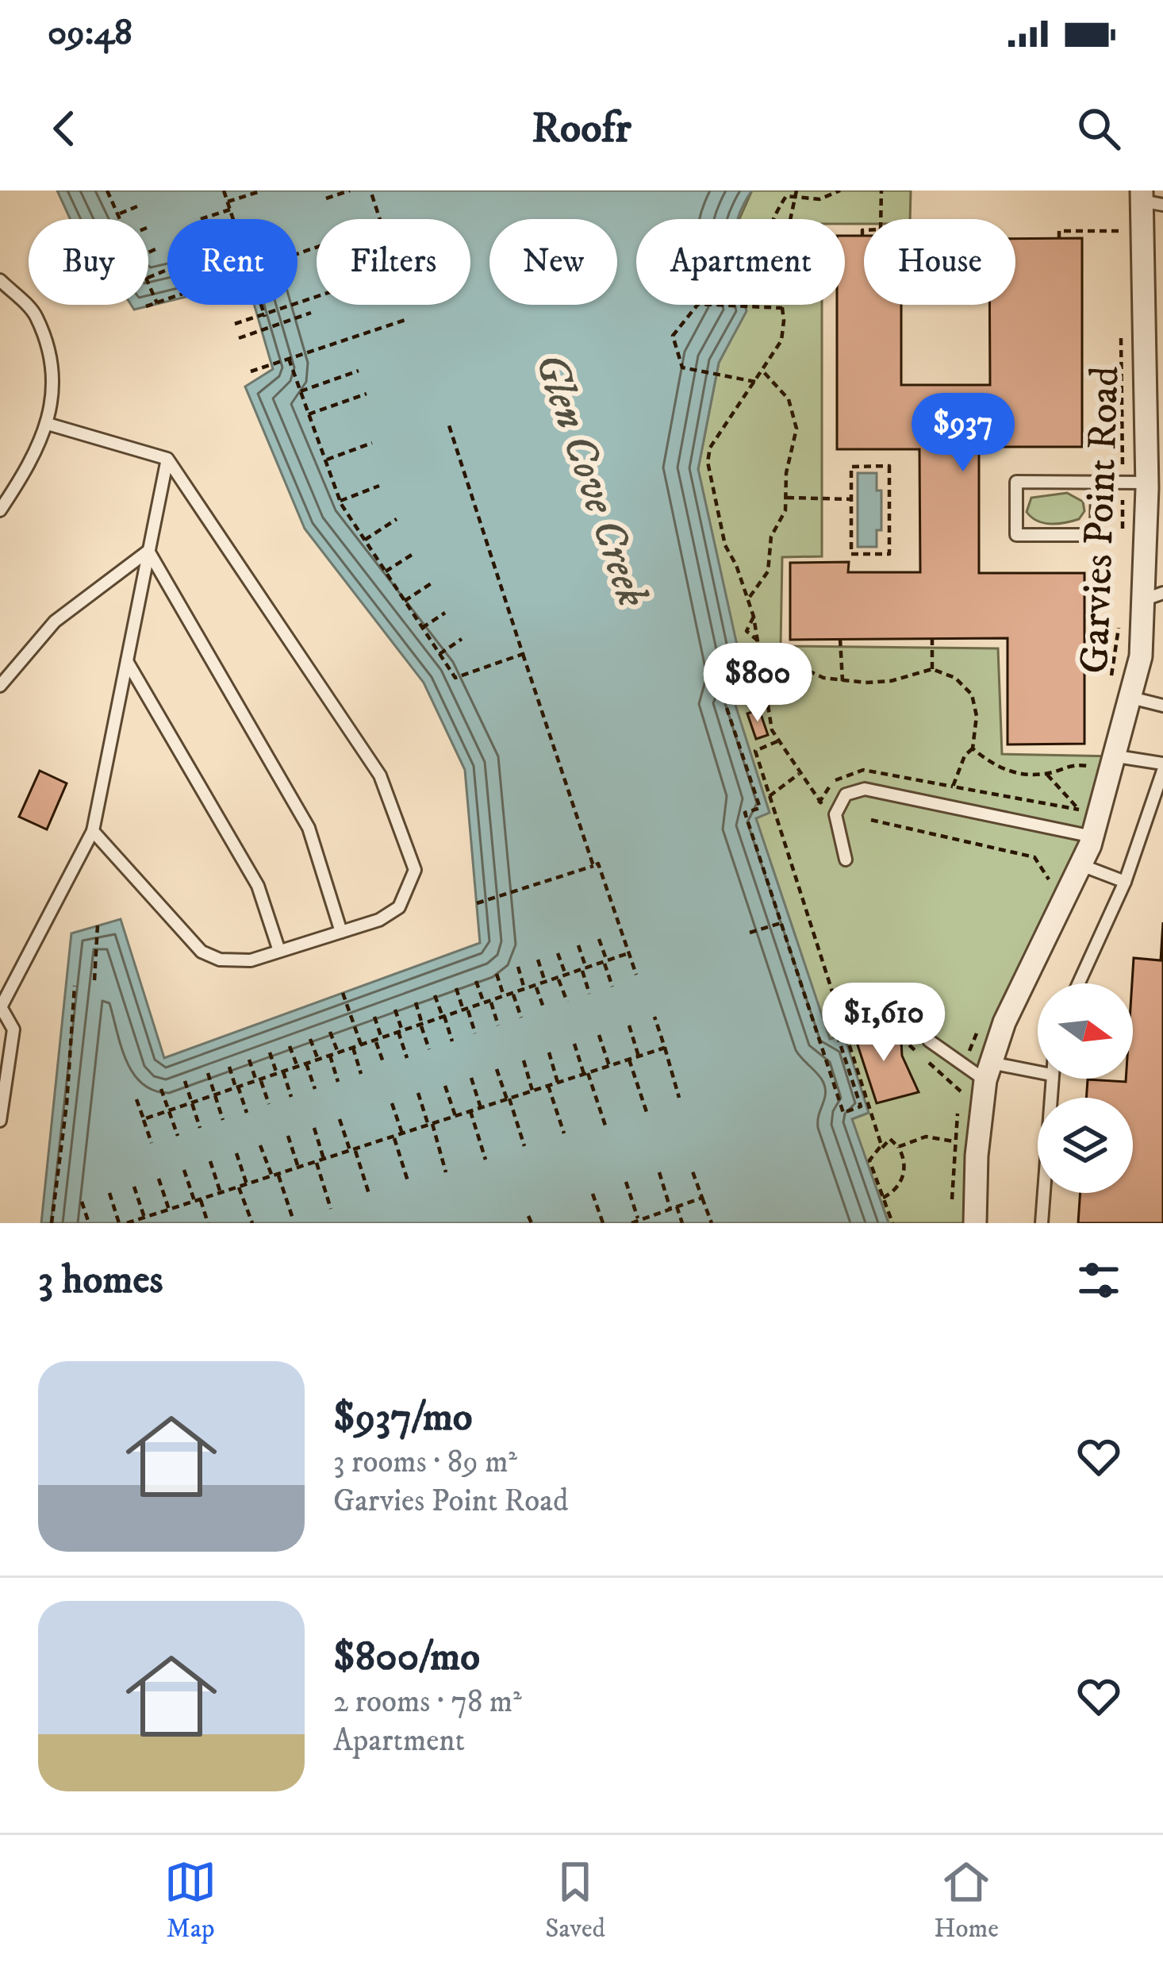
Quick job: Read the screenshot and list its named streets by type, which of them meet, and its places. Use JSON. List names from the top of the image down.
{
  "streets": {
    "street": ["Garvies Point Road"]
  },
  "water": ["Glen Cove Creek"],
  "north": "right",
  "page": {
    "status": "09:48",
    "header": "Roofr",
    "chip": [
      "Buy",
      "Rent",
      "Filters",
      "New",
      "Apartment",
      "House"
    ],
    "price": ["$937", "$800", "$1,610"],
    "heading": "3 homes",
    "list": [
      {
        "name": "$937/mo",
        "note": "3 rooms · 89 m² · Garvies Point Road"
      },
      {
        "name": "$800/mo",
        "note": "2 rooms · 78 m² · Apartment"
      }
    ],
    "tabs": ["Map", "Saved", "Home"]
  }
}
